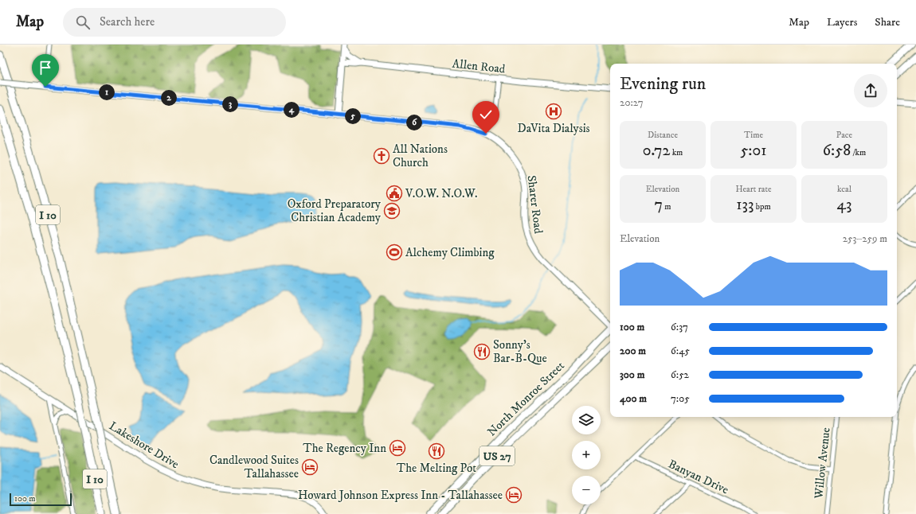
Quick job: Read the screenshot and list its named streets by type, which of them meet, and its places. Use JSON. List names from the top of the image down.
{
  "streets": {
    "highway": ["I 10"],
    "main road": ["North Monroe Street", "US 27"],
    "street": [
      "Allen Road",
      "Sharer Road",
      "Lakeshore Drive",
      "Willow Avenue",
      "Banyan Drive"
    ]
  },
  "places": {
    "hospital": ["DaVita Dialysis"],
    "church": ["All Nations Church"],
    "public building": ["V.O.W. N.O.W."],
    "school or university": ["Oxford Preparatory Christian Academy"],
    "sports": ["Alchemy Climbing"],
    "restaurant": ["Sonny's Bar-B-Que", "The Melting Pot"],
    "hotel": ["The Regency Inn", "Candlewood Suites Tallahassee", "Howard Johnson Express Inn - Tallahassee"]
  },
  "scale_bar": "100 m",
  "page": {
    "header": "Map",
    "search": "Search here",
    "nav": ["Map", "Layers", "Share"],
    "heading": ["Evening run", "20:27"],
    "pins": [
      "1",
      "2",
      "3",
      "4",
      "5",
      "6"
    ],
    "stats": [
      ["Distance", "0.72 km"],
      ["Time", "5:01"],
      ["Pace", "6:58 /km"],
      ["Elevation", "7 m"],
      ["Heart rate", "133 bpm"],
      ["kcal", "43"]
    ],
    "chart": ["Elevation", "253–259 m"],
    "list": [
      {
        "name": "100 m",
        "note": "6:37"
      },
      {
        "name": "200 m",
        "note": "6:45"
      },
      {
        "name": "300 m",
        "note": "6:52"
      },
      {
        "name": "400 m",
        "note": "7:05"
      }
    ],
    "map_buttons": ["+", "−"],
    "scale": "100 m"
  }
}
